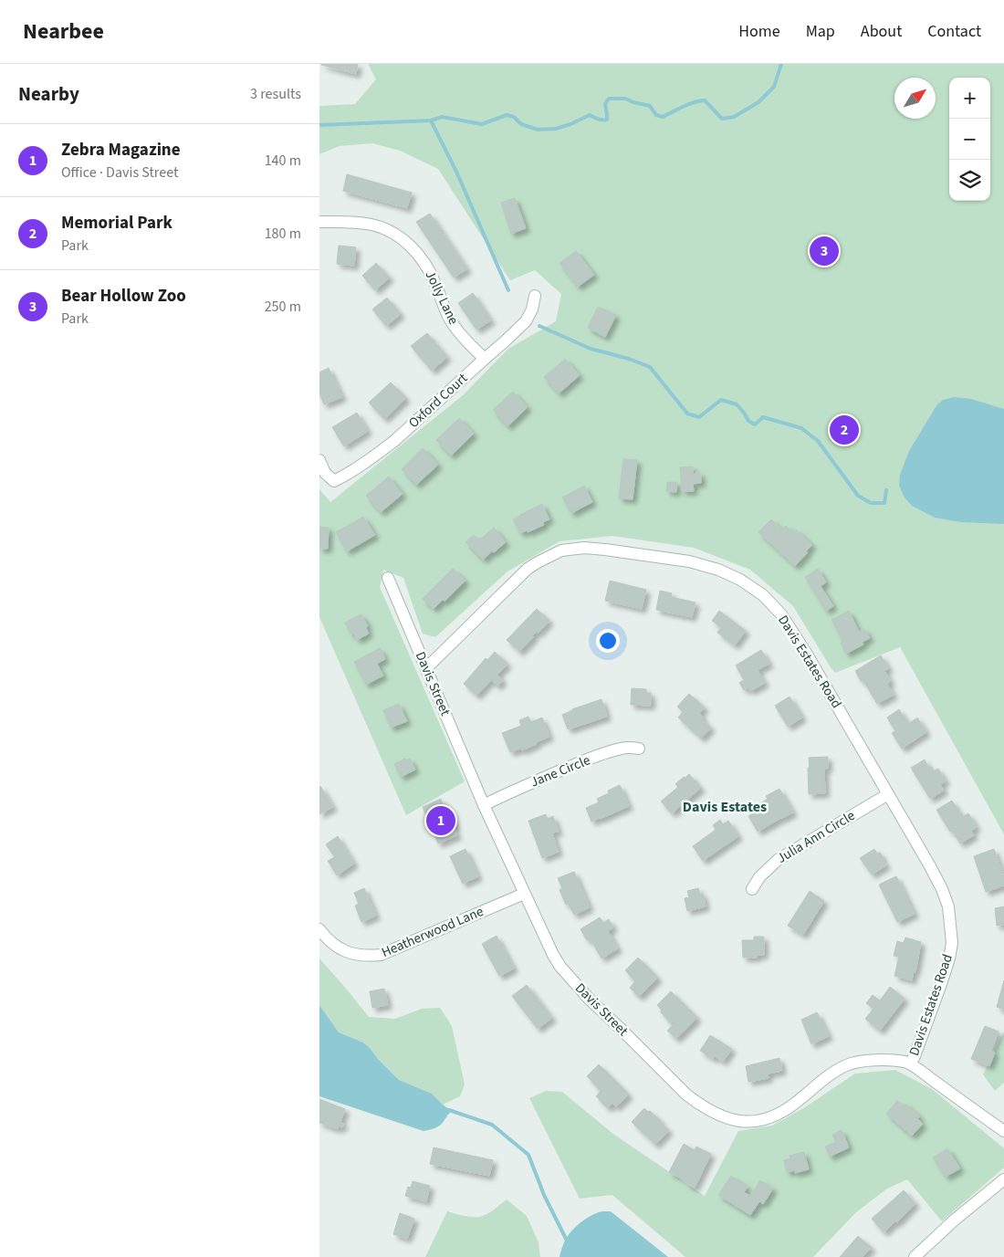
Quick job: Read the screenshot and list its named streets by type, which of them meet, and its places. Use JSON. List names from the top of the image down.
{
  "streets": {
    "street": [
      "Jolly Lane",
      "Oxford Court",
      "Davis Estates Road",
      "Davis Street",
      "Jane Circle",
      "Julia Ann Circle",
      "Heatherwood Lane"
    ]
  },
  "crossings": [
    ["Jolly Lane", "Oxford Court"],
    ["Davis Estates Road", "Davis Street"],
    ["Davis Estates Road", "Julia Ann Circle"],
    ["Davis Street", "Jane Circle"],
    ["Davis Street", "Heatherwood Lane"]
  ],
  "districts": ["Davis Estates"],
  "north": "top right",
  "page": {
    "header": "Nearbee",
    "nav": [
      "Home",
      "Map",
      "About",
      "Contact"
    ],
    "heading": ["Nearby", "3 results"],
    "map_buttons": ["+", "−"],
    "list": [
      {
        "mark": "1",
        "name": "Zebra Magazine",
        "note": "Office · Davis Street",
        "value": "140 m"
      },
      {
        "mark": "2",
        "name": "Memorial Park",
        "note": "Park",
        "value": "180 m"
      },
      {
        "mark": "3",
        "name": "Bear Hollow Zoo",
        "note": "Park",
        "value": "250 m"
      }
    ],
    "pins": ["3", "2", "1"]
  }
}
